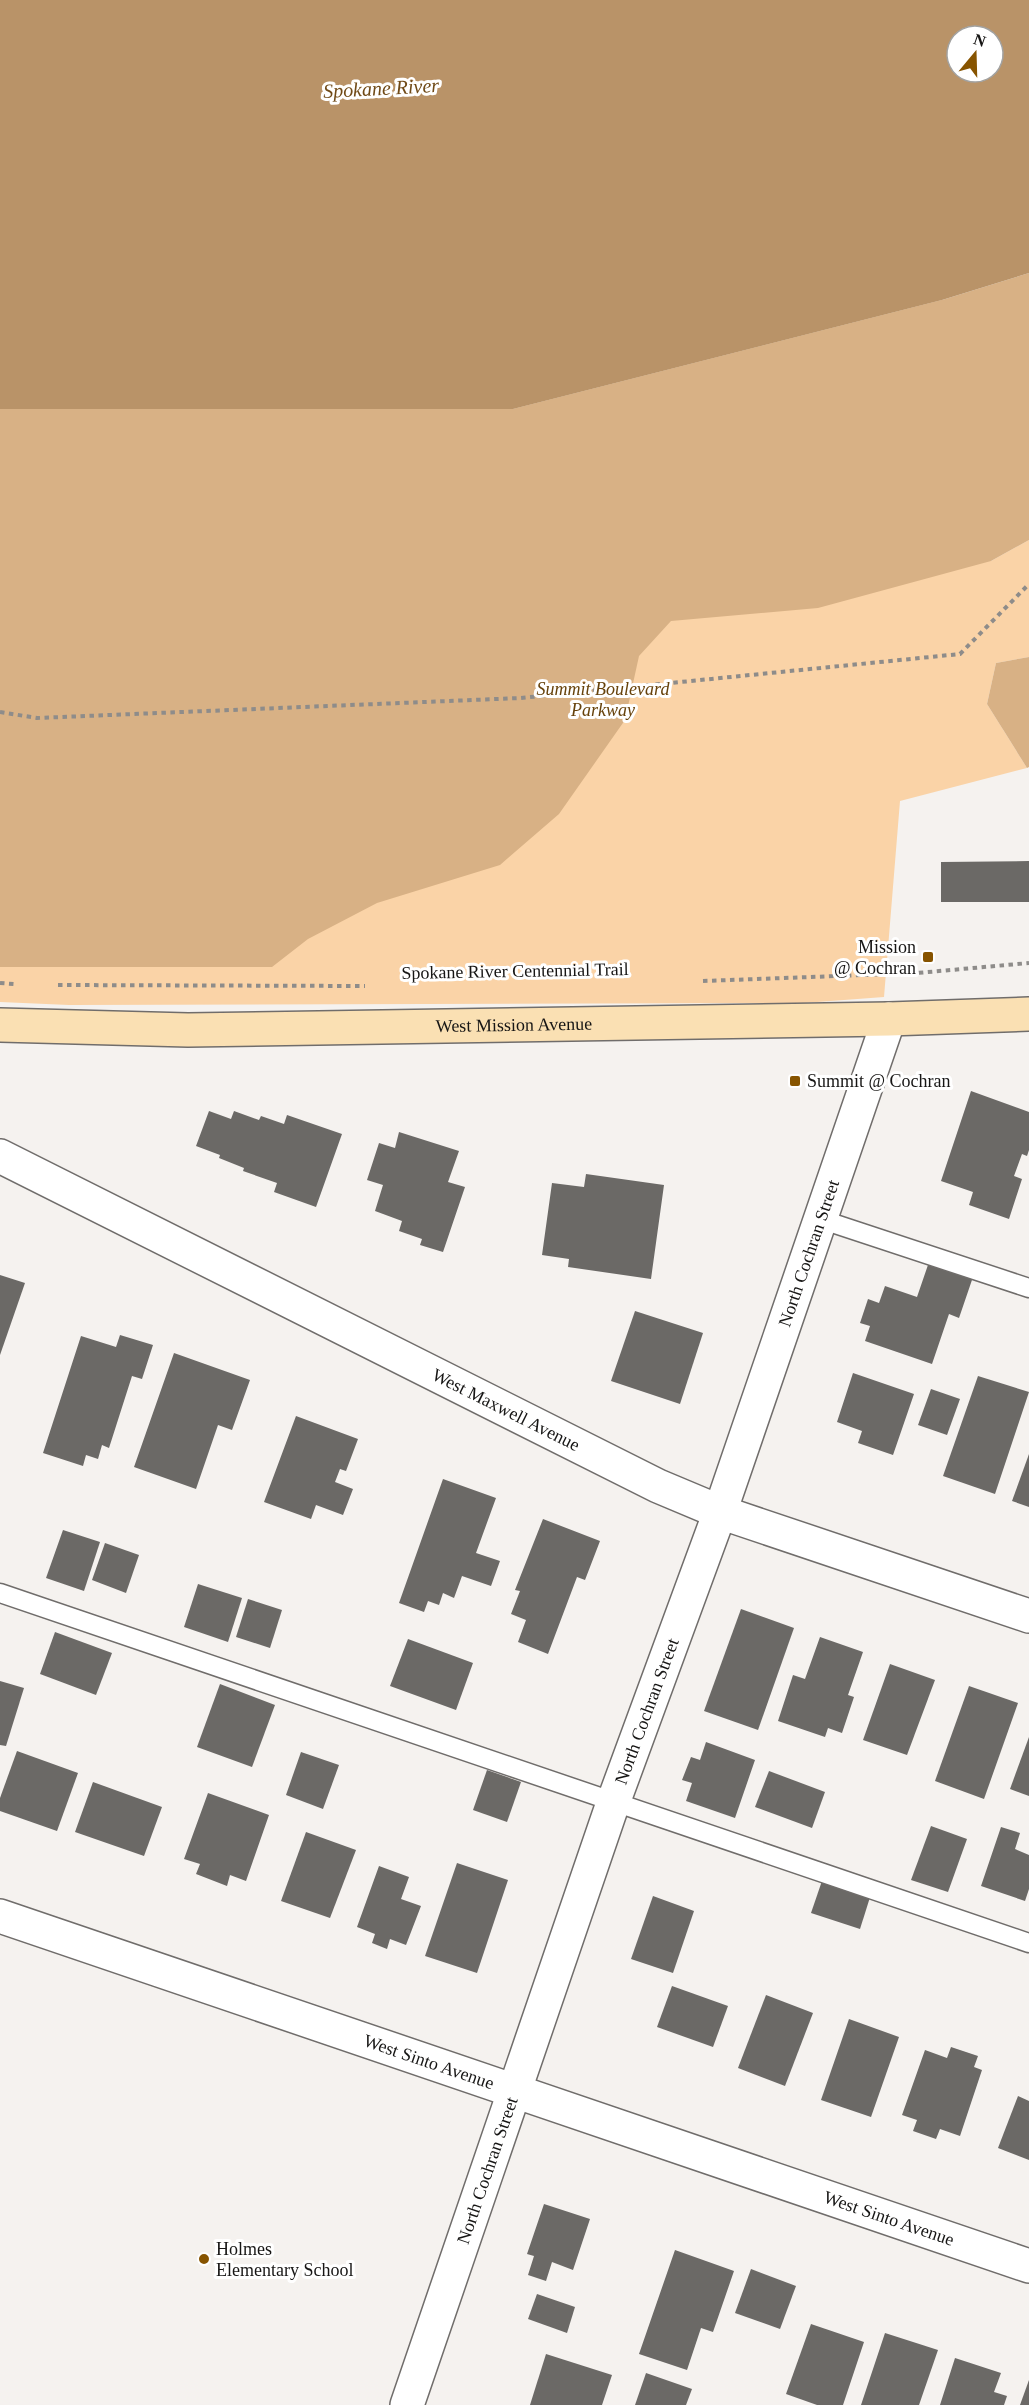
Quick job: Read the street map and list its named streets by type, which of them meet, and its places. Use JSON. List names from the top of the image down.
{
  "streets": {
    "street": [
      "West Mission Avenue",
      "North Cochran Street",
      "West Maxwell Avenue",
      "West Sinto Avenue"
    ]
  },
  "crossings": [
    ["West Mission Avenue", "North Cochran Street"],
    ["North Cochran Street", "West Maxwell Avenue"],
    ["North Cochran Street", "West Sinto Avenue"]
  ],
  "water": ["Spokane River"],
  "parks": ["Summit Boulevard Parkway"],
  "places": {
    "transit": ["Mission @ Cochran", "Summit @ Cochran"],
    "other": ["Holmes Elementary School"]
  },
  "north": "top"
}
